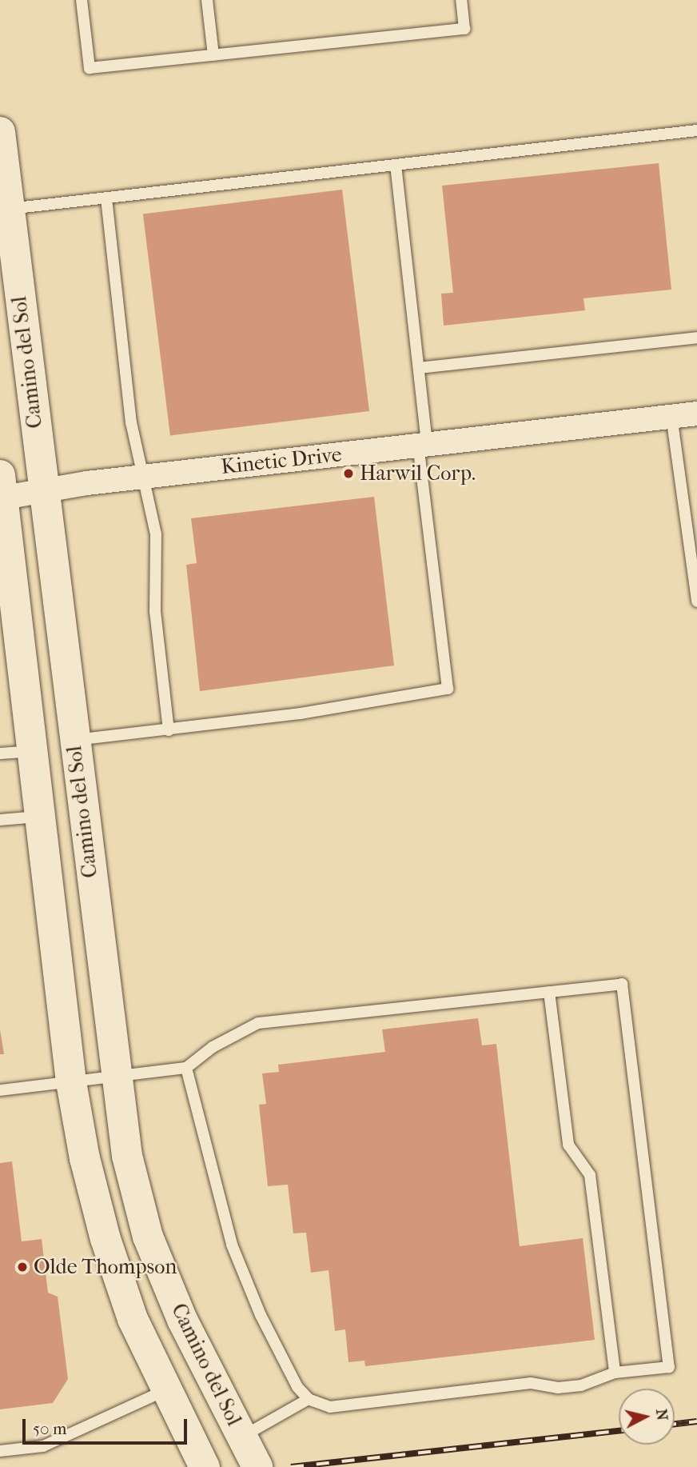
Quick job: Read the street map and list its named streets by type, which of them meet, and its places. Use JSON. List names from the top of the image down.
{
  "streets": {
    "street": ["Camino del Sol", "Kinetic Drive"]
  },
  "crossings": [
    ["Camino del Sol", "Kinetic Drive"]
  ],
  "places": ["Harwil Corp.", "Olde Thompson"],
  "scale_bar": "50 m",
  "north": "right"
}
